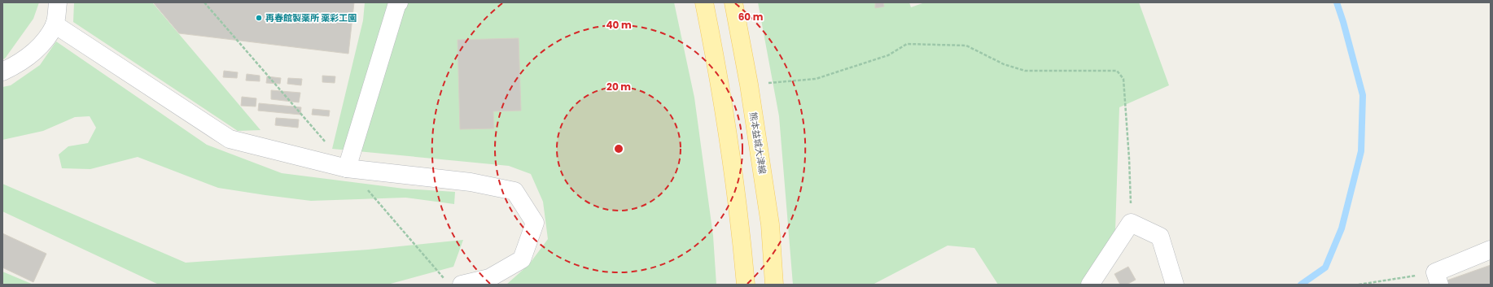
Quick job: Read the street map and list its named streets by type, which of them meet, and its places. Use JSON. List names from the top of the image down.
{
  "streets": {
    "main road": ["熊本益城大津線"]
  },
  "places": ["再春館製薬所 薬彩工園"],
  "rings": ["60 m", "40 m", "20 m"]
}
